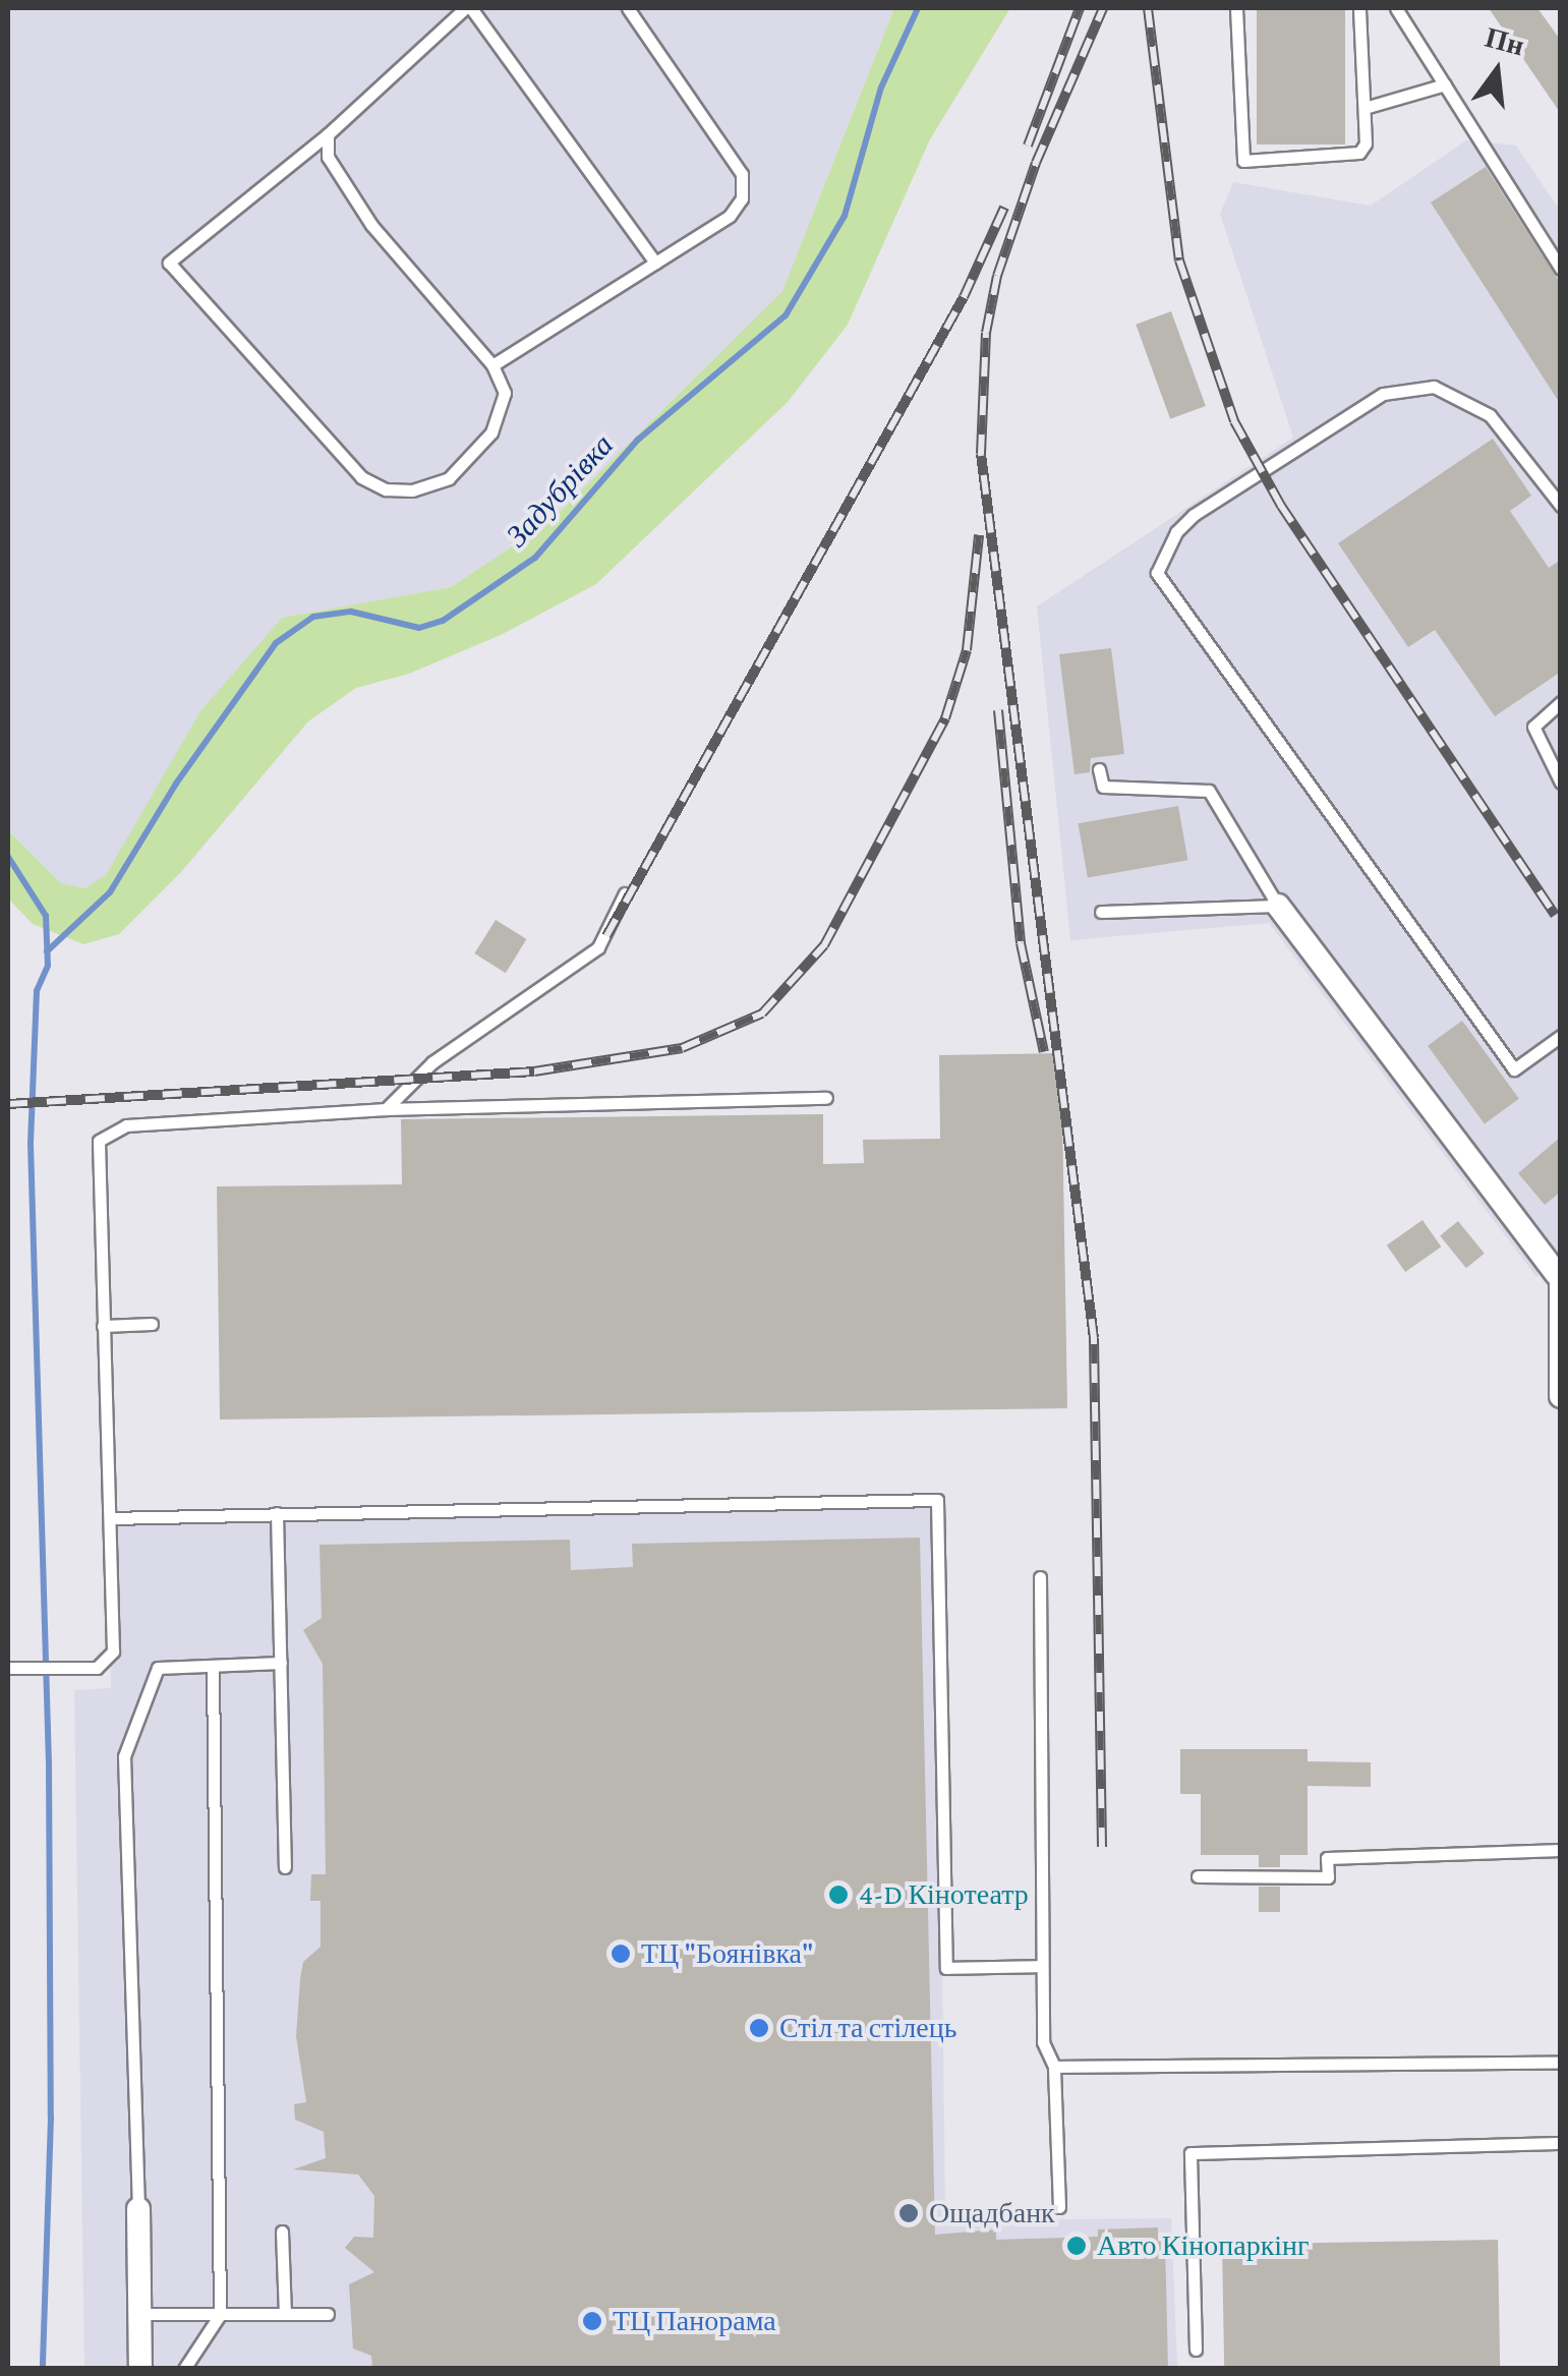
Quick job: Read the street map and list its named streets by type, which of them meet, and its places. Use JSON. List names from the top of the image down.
{
  "water": ["Задубрівка"],
  "places": [
    "4-D Кінотеатр",
    "ТЦ \"Боянівка\"",
    "Стіл та стілець",
    "Ощадбанк",
    "Авто Кінопаркінг",
    "ТЦ Панорама"
  ],
  "north": "top"
}
